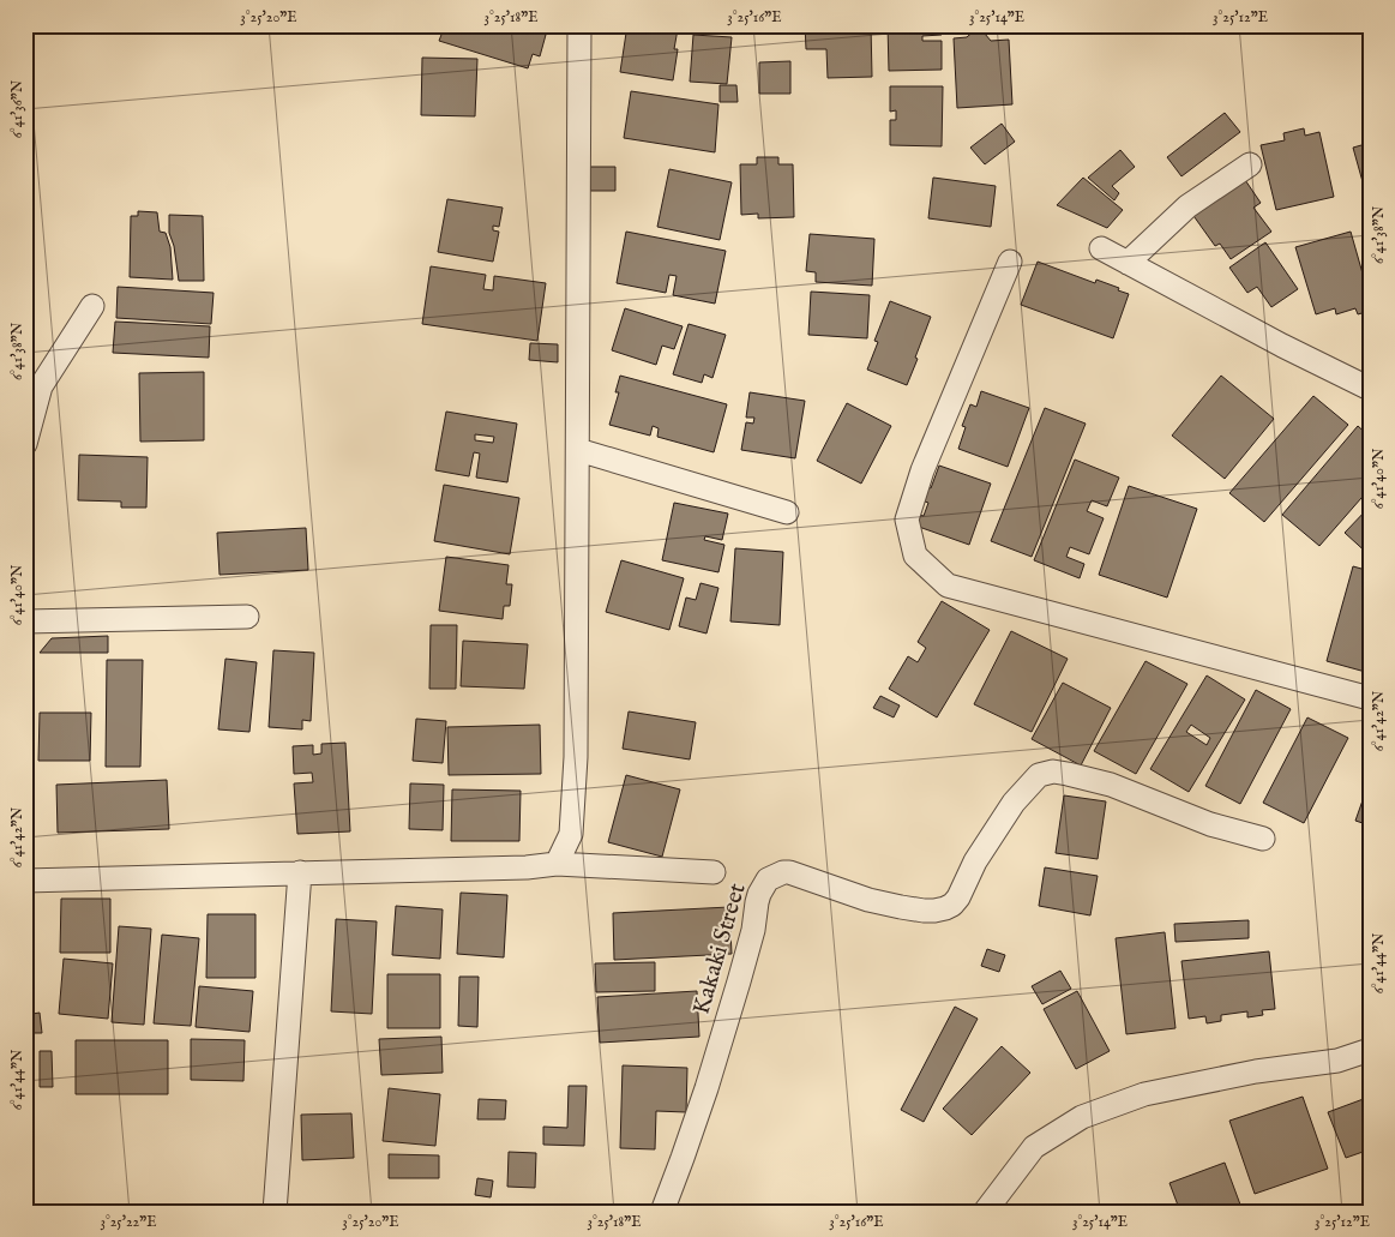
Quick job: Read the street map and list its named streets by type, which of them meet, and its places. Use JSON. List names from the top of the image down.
{
  "streets": {
    "street": ["Kakaki Street"]
  },
  "coordinates": [
    "3°25'20\"E",
    "3°25'18\"E",
    "3°25'16\"E",
    "3°25'14\"E",
    "3°25'12\"E",
    "6°41'36\"N",
    "6°41'38\"N",
    "6°41'40\"N",
    "6°41'42\"N",
    "6°41'44\"N",
    "3°25'22\"E"
  ]
}
